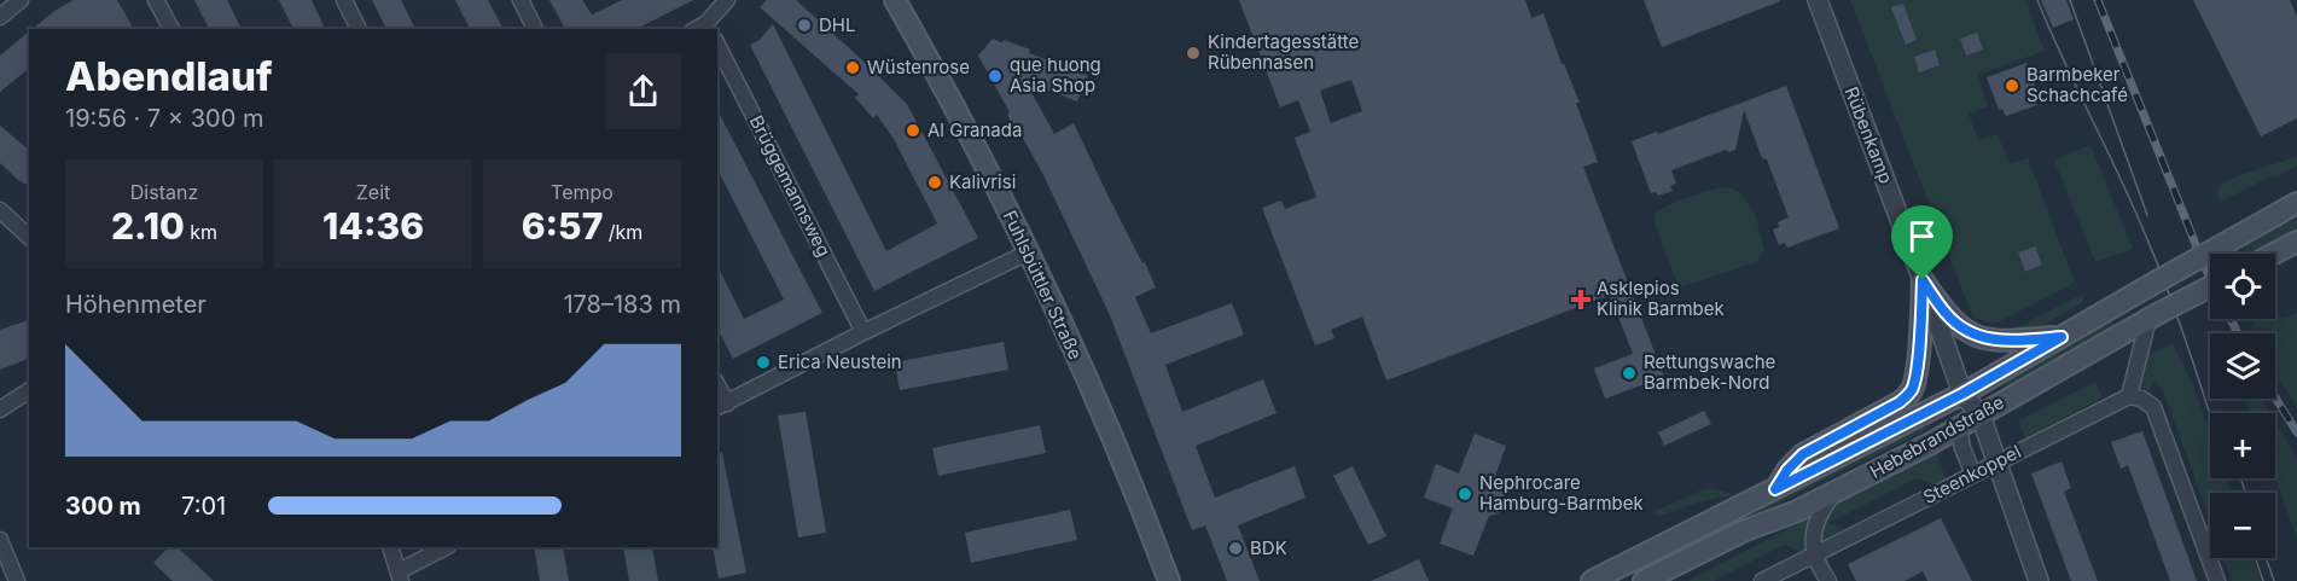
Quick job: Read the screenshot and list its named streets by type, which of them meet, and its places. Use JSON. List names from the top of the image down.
{
  "streets": {
    "main road": ["Fuhlsbüttler Straße", "Hebebrandstraße"],
    "street": ["Rübenkamp", "Brüggemannsweg", "Steenkoppel"]
  },
  "crossings": [
    ["Rübenkamp", "Hebebrandstraße"],
    ["Rübenkamp", "Steenkoppel"]
  ],
  "places": {
    "other": [
      "DHL",
      "Kindertagesstätte Rübennasen",
      "Wüstenrose",
      "que huong Asia Shop",
      "Barmbeker Schachcafé",
      "Al Granada",
      "Kalivrisi",
      "Erica Neustein",
      "Rettungswache Barmbek-Nord",
      "Nephrocare Hamburg-Barmbek",
      "BDK"
    ],
    "health": ["Asklepios Klinik Barmbek"]
  },
  "page": {
    "heading": ["Abendlauf", "19:56 · 7 × 300 m"],
    "stats": [
      ["Distanz", "2.10 km"],
      ["Zeit", "14:36"],
      ["Tempo", "6:57 /km"]
    ],
    "map_buttons": ["+", "−"],
    "chart": ["Höhenmeter", "178–183 m"],
    "list": [
      {
        "name": "300 m",
        "note": "7:01"
      }
    ]
  }
}
